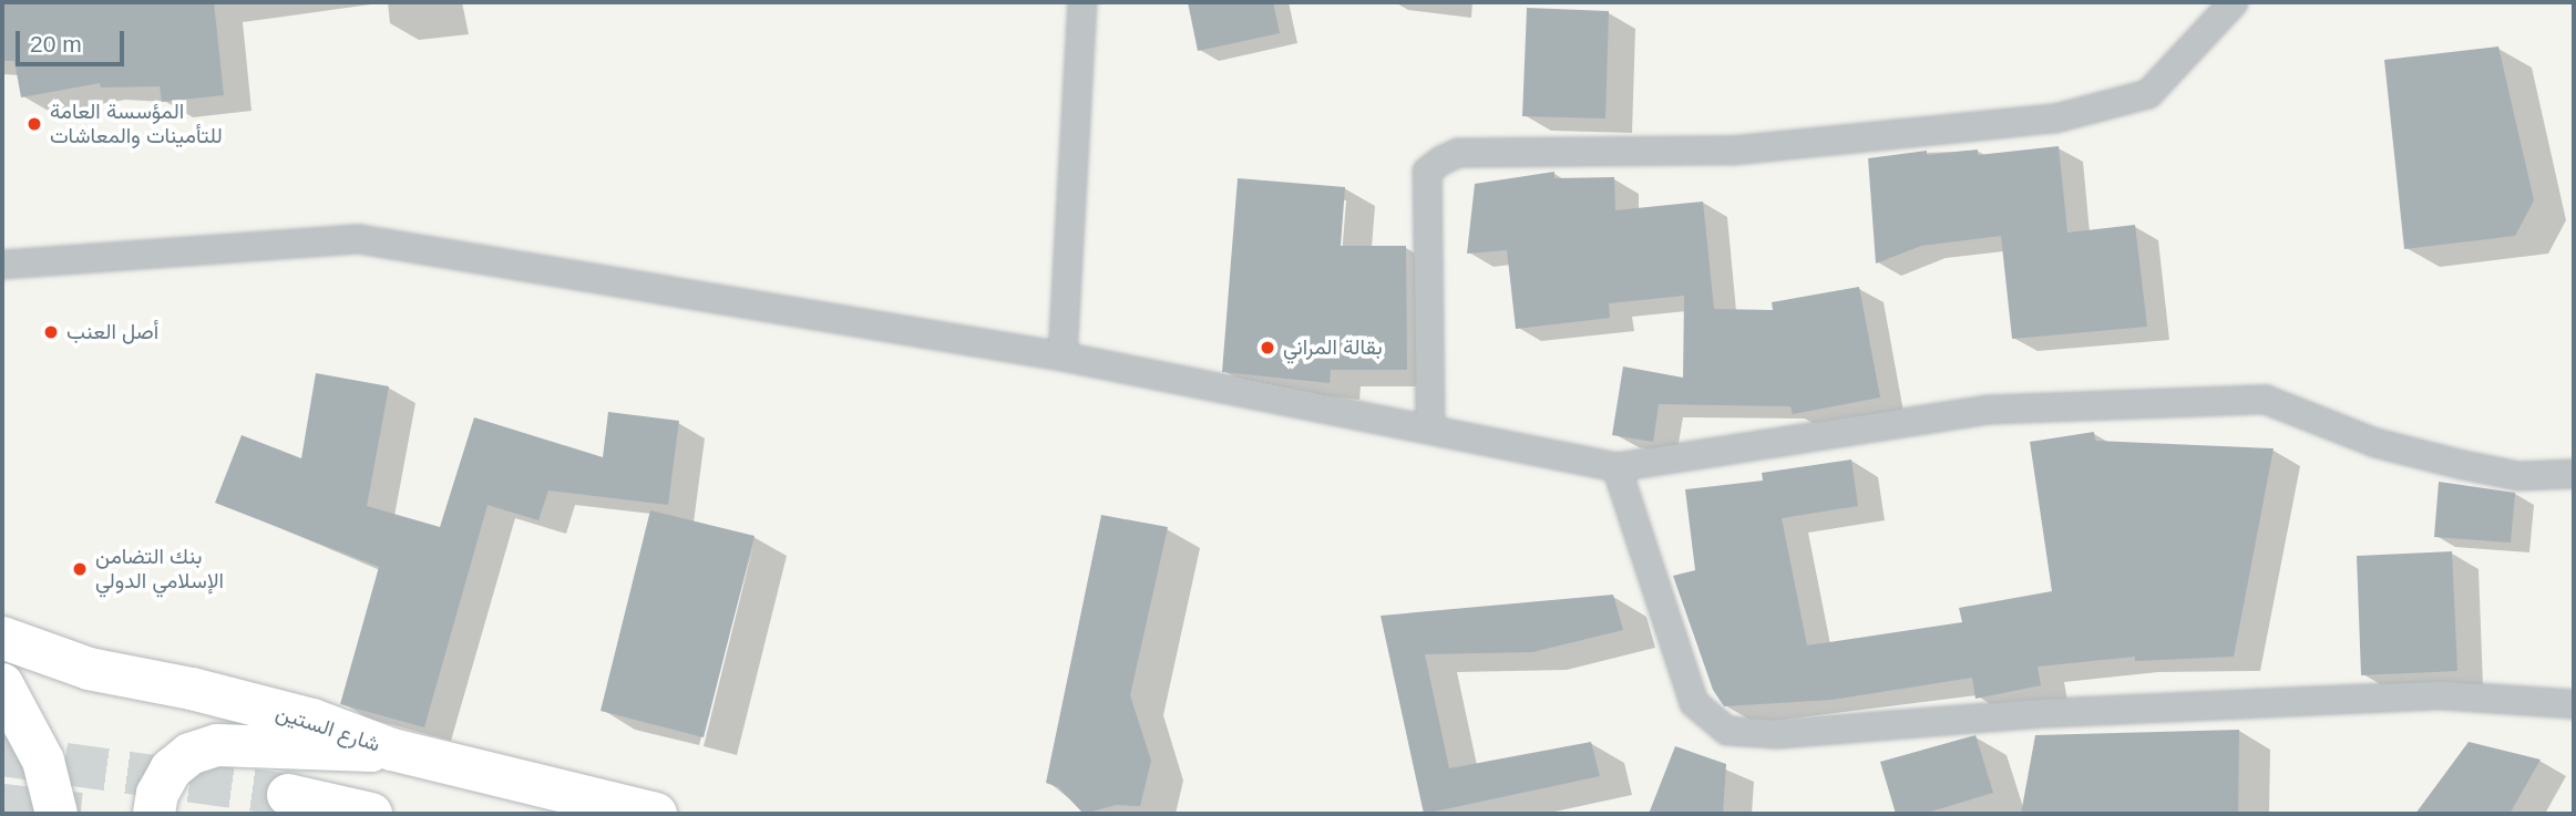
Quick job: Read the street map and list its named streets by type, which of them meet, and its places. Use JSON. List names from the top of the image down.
{
  "streets": {
    "main road": ["شارع الستين"]
  },
  "places": [
    "المؤسسة العامة للتأمينات والمعاشات",
    "أصل العنب",
    "بقالة المراني",
    "بنك التضامن الإسلامي الدولي"
  ],
  "scale_bar": "20 m"
}
